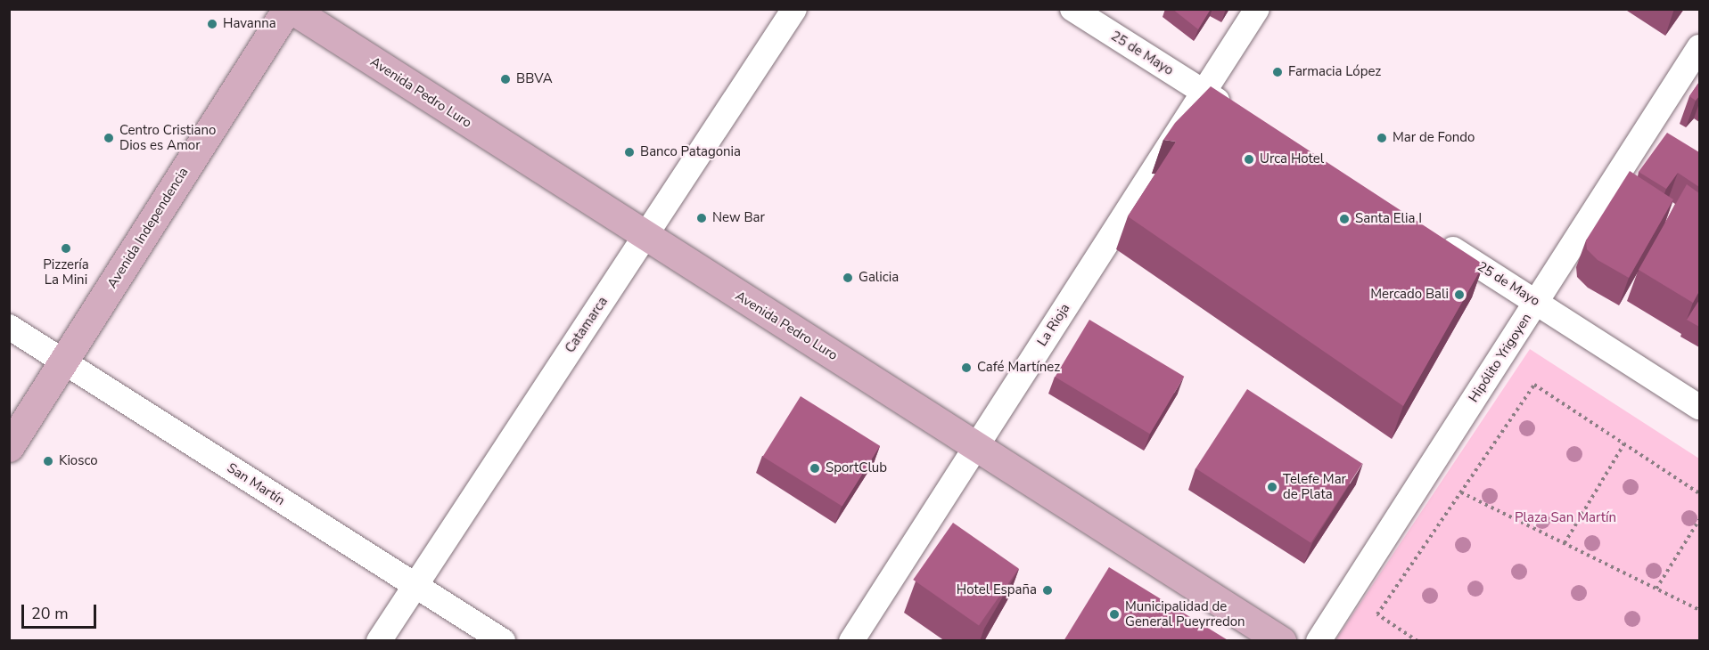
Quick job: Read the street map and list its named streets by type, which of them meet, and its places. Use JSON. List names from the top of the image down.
{
  "streets": {
    "main road": ["Avenida Pedro Luro", "Avenida Independencia"],
    "street": [
      "25 de Mayo",
      "Catamarca",
      "La Rioja",
      "Hipólito Yrigoyen",
      "San Martín"
    ]
  },
  "crossings": [
    ["25 de Mayo", "La Rioja"],
    ["25 de Mayo", "Hipólito Yrigoyen"],
    ["Avenida Pedro Luro", "Catamarca"],
    ["Avenida Pedro Luro", "La Rioja"],
    ["Avenida Independencia", "San Martín"],
    ["Catamarca", "San Martín"]
  ],
  "parks": ["Plaza San Martín"],
  "places": [
    "Havanna",
    "Farmacia López",
    "BBVA",
    "Centro Cristiano Dios es Amor",
    "Mar de Fondo",
    "Banco Patagonia",
    "Urca Hotel",
    "New Bar",
    "Santa Elia I",
    "Pizzería La Mini",
    "Galicia",
    "Mercado Bali",
    "Café Martínez",
    "Kiosco",
    "SportClub",
    "Telefe Mar de Plata",
    "Hotel España",
    "Municipalidad de General Pueyrredon"
  ],
  "scale_bar": "20 m"
}
